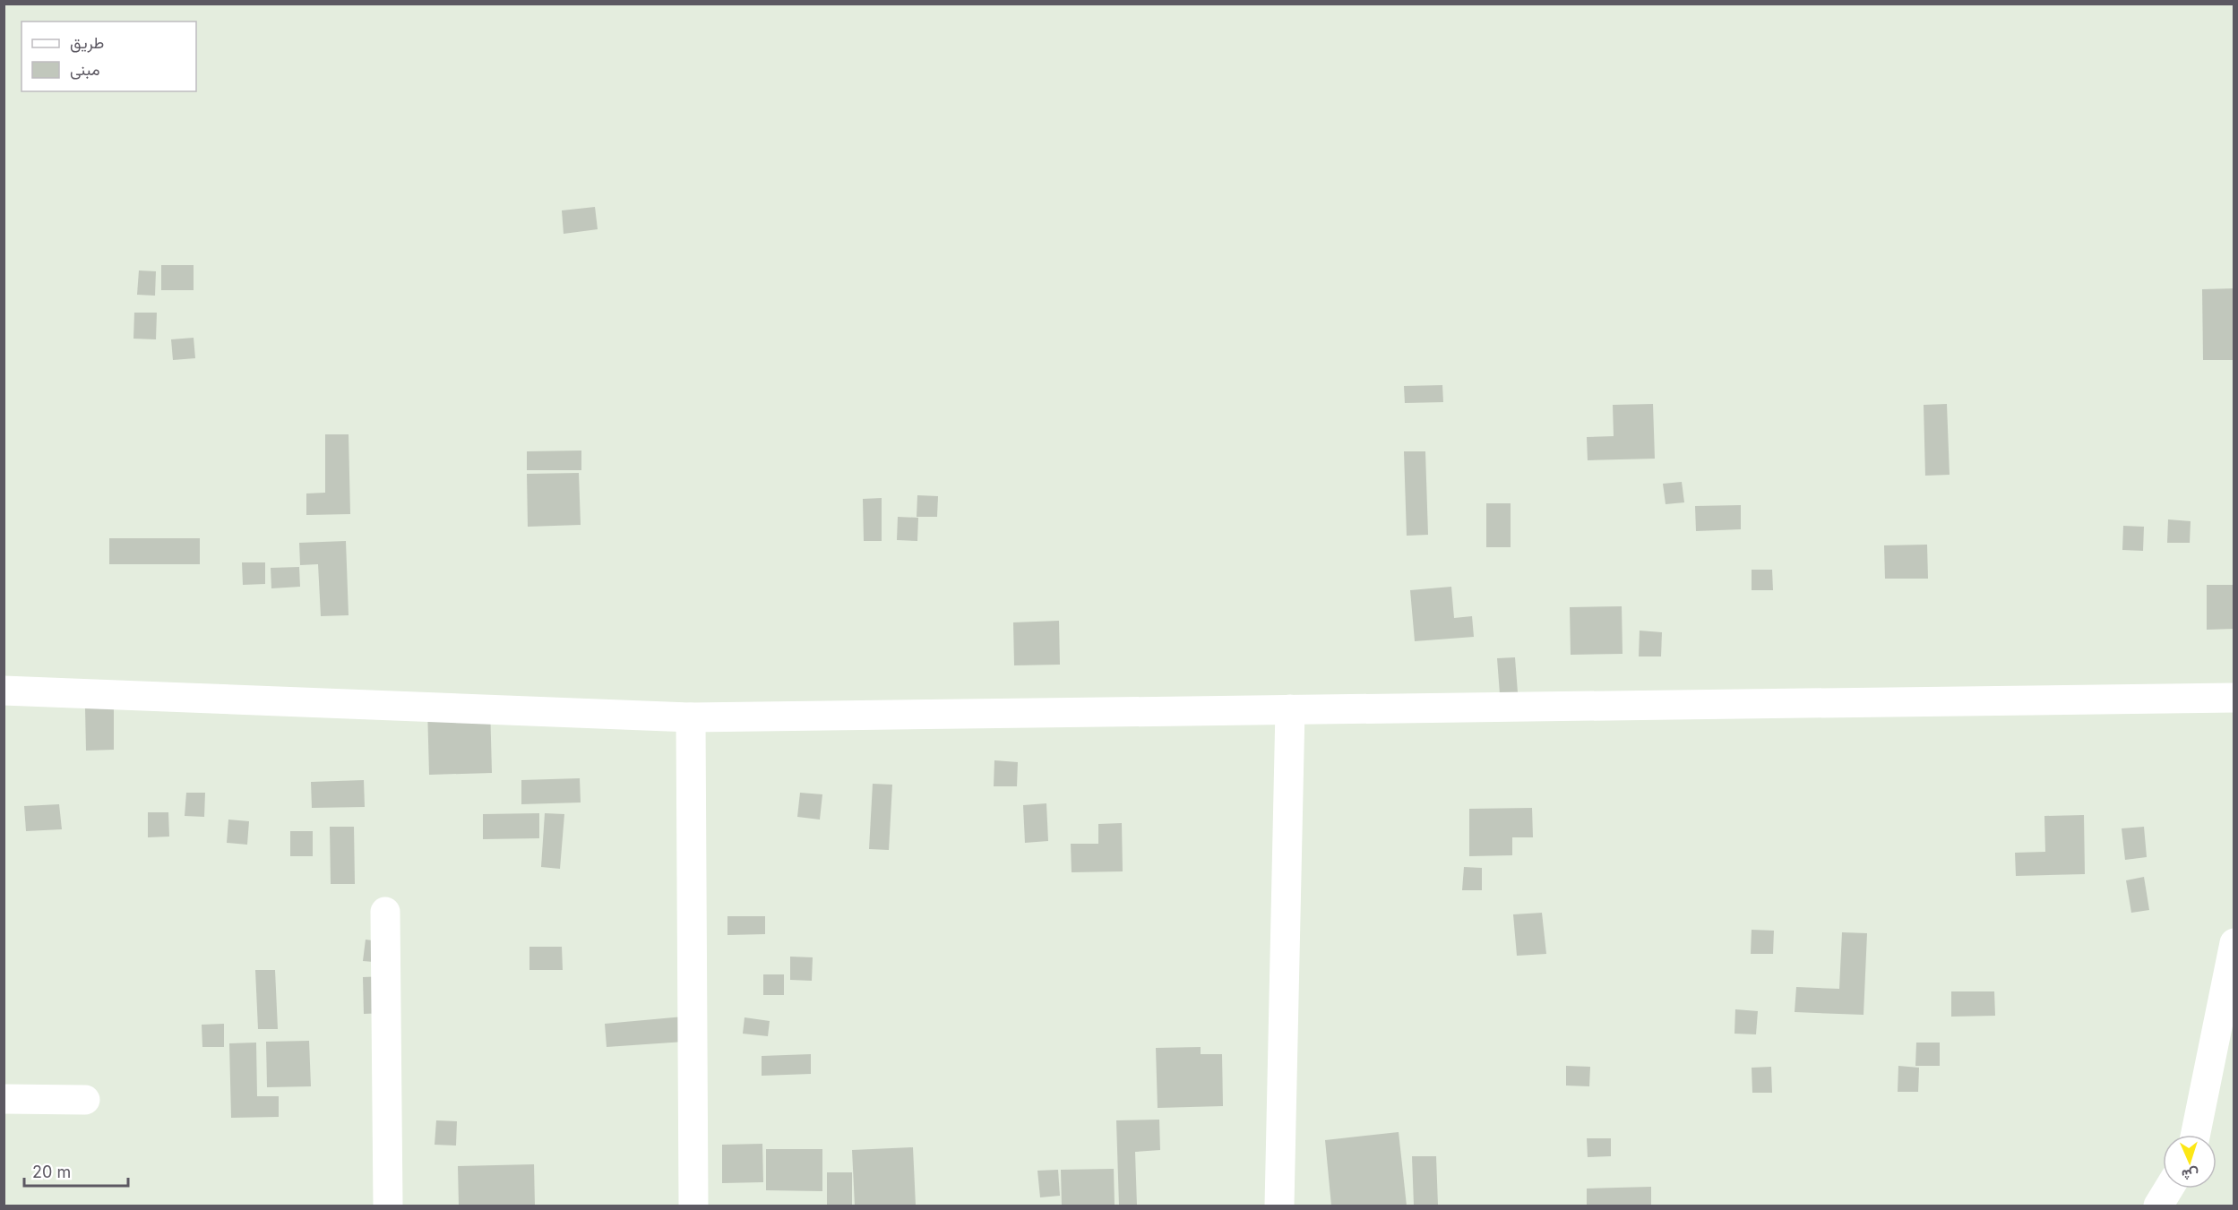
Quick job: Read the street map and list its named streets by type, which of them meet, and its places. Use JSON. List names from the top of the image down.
{
  "legend": ["طريق", "مبنى"],
  "scale_bar": "20 m",
  "north": "bottom"
}
